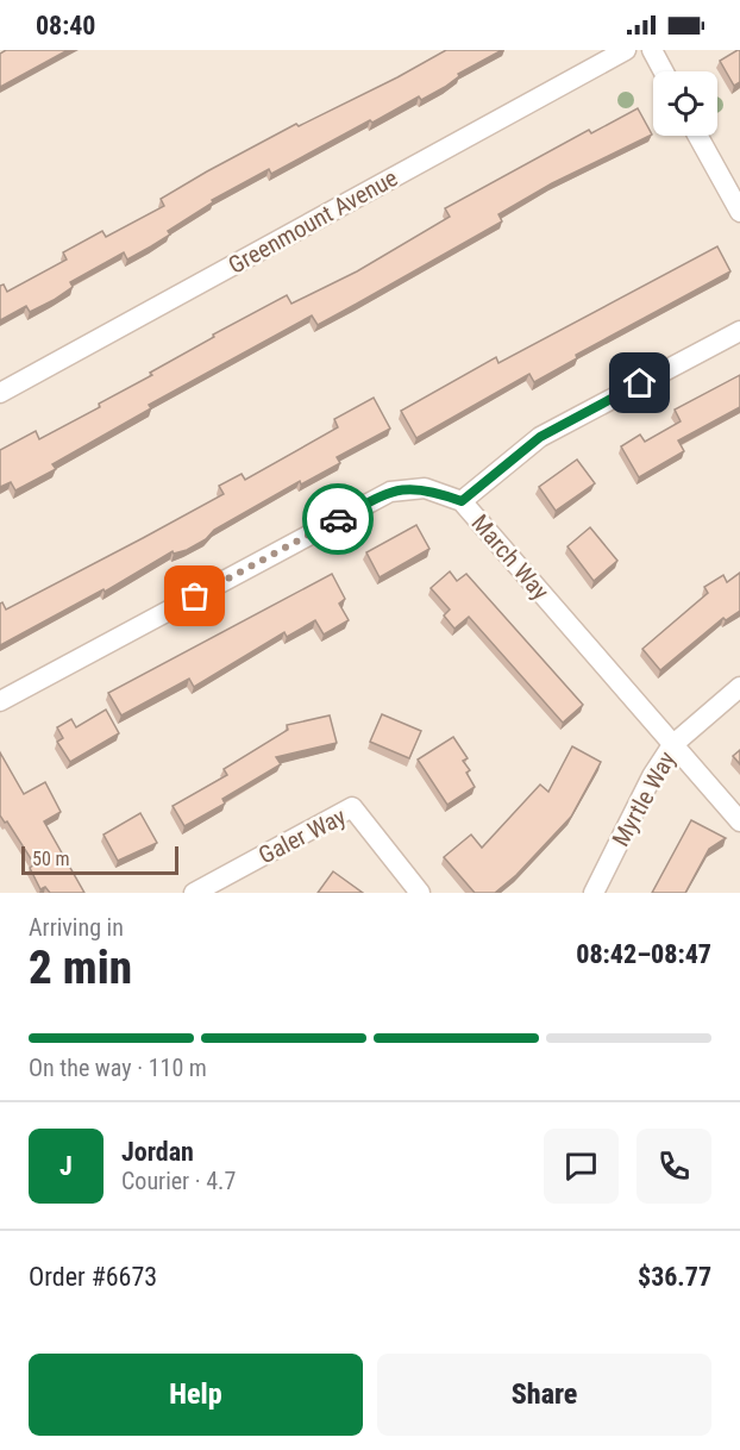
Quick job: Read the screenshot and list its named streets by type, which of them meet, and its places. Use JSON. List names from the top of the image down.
{
  "streets": {
    "street": [
      "Greenmount Avenue",
      "March Way",
      "Myrtle Way",
      "Galer Way"
    ]
  },
  "crossings": [
    ["March Way", "Myrtle Way"]
  ],
  "scale_bar": "50 m",
  "page": {
    "status": "08:40",
    "scale": "50 m",
    "heading": ["2 min", "Arriving in", "08:42–08:47"],
    "panel": [
      "Jordan",
      "Courier · 4.7",
      "Order #6673",
      "$36.77"
    ],
    "bar": "On the way · 110 m",
    "round": "J",
    "buttons": ["Help", "Share"]
  }
}
